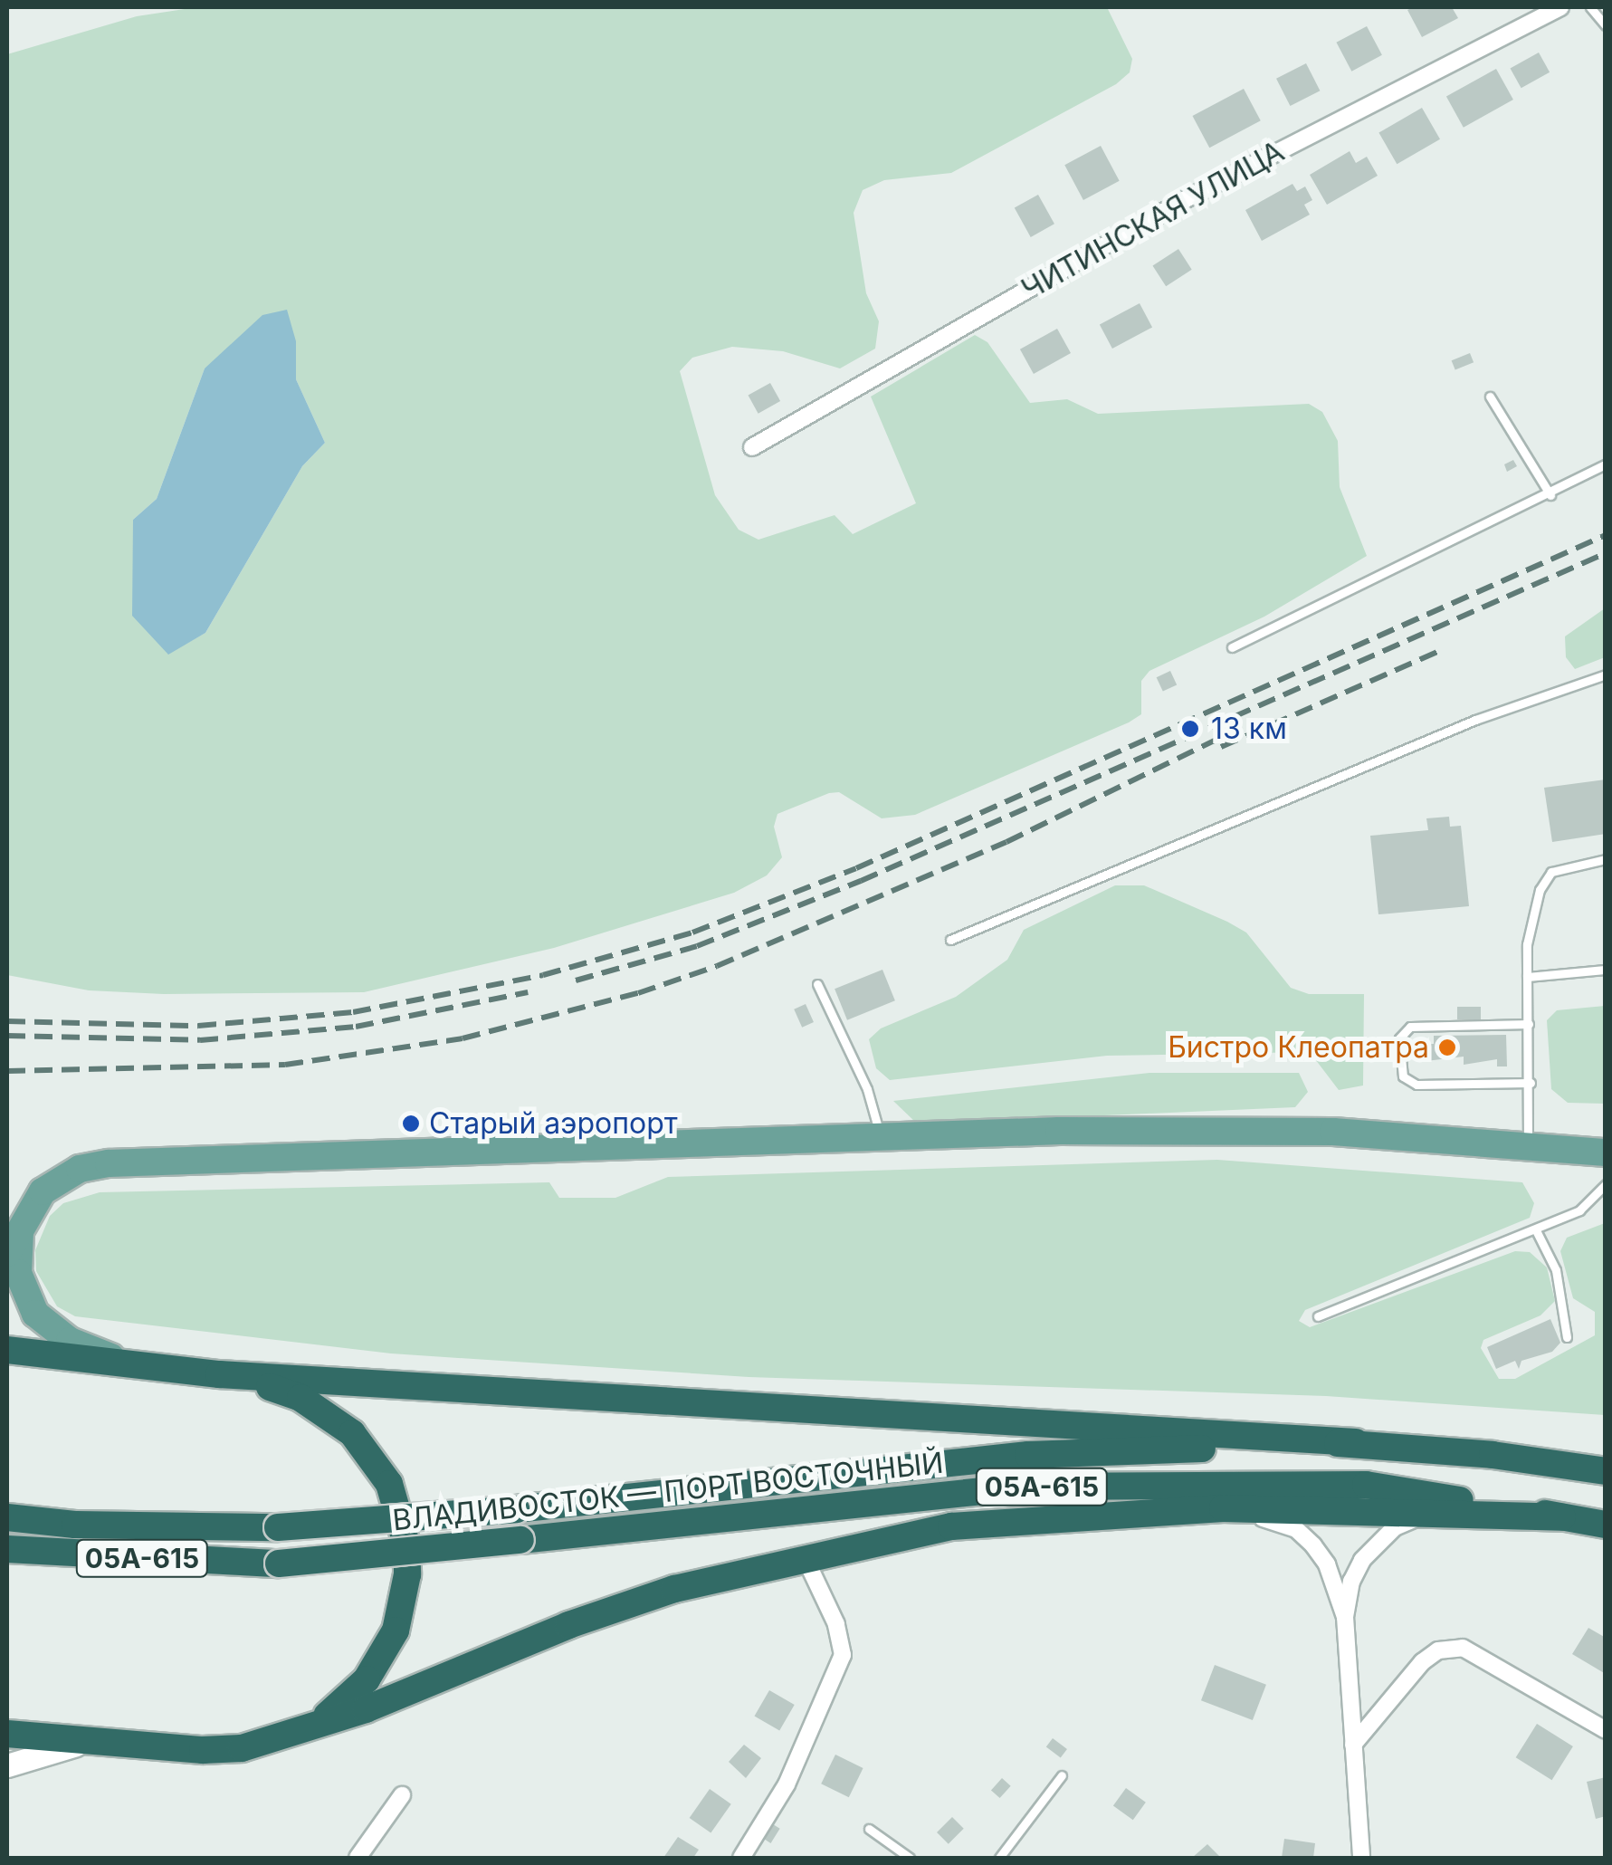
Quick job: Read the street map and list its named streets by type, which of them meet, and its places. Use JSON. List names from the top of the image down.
{
  "streets": {
    "highway": ["05А-615", "ВЛАДИВОСТОК — ПОРТ ВОСТОЧНЫЙ"],
    "street": ["ЧИТИНСКАЯ УЛИЦА"]
  },
  "places": ["13 км", "Бистро Клеопатра", "Старый аэропорт"]
}
